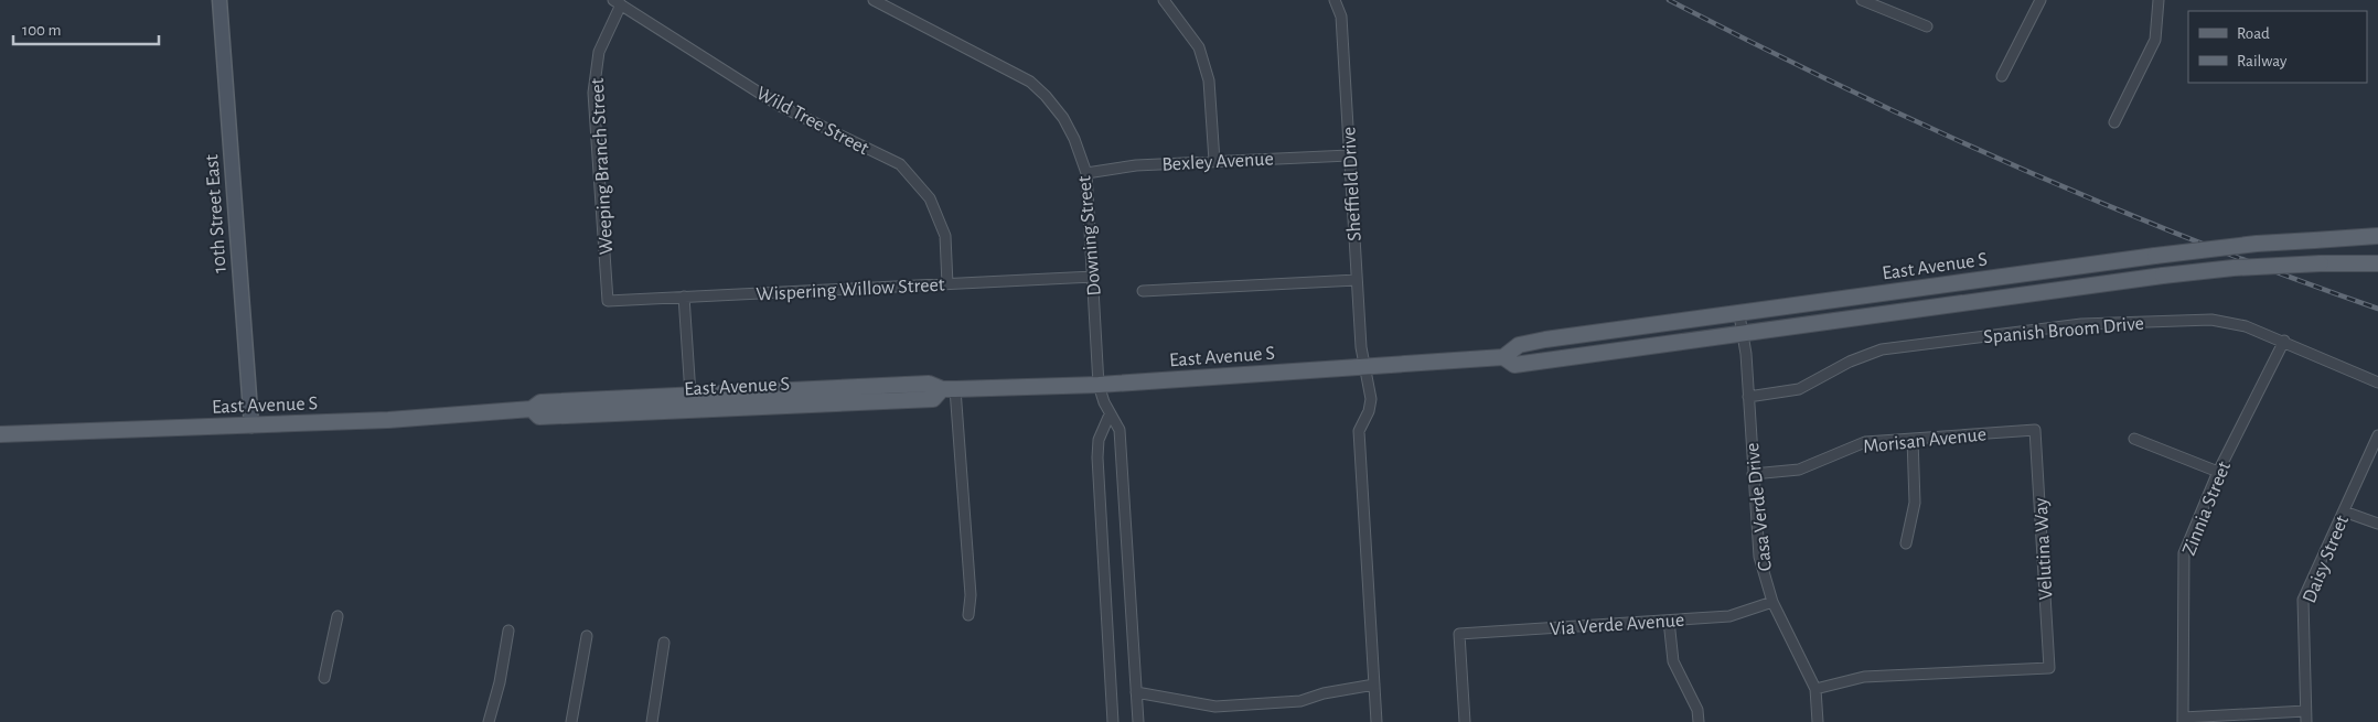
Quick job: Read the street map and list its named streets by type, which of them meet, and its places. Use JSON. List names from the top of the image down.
{
  "streets": {
    "main road": ["10th Street East", "East Avenue S"],
    "street": [
      "Wild Tree Street",
      "Bexley Avenue",
      "Weeping Branch Street",
      "Sheffield Drive",
      "Downing Street",
      "Wispering Willow Street",
      "Spanish Broom Drive",
      "Morisan Avenue",
      "Casa Verde Drive",
      "Zinnia Street",
      "Velutina Way",
      "Daisy Street",
      "Via Verde Avenue"
    ]
  },
  "crossings": [
    ["Wild Tree Street", "Weeping Branch Street"],
    ["Wild Tree Street", "Wispering Willow Street"],
    ["Bexley Avenue", "Sheffield Drive"],
    ["Bexley Avenue", "Downing Street"],
    ["Weeping Branch Street", "Wispering Willow Street"],
    ["Sheffield Drive", "East Avenue S"],
    ["10th Street East", "East Avenue S"],
    ["Downing Street", "East Avenue S"],
    ["Downing Street", "Wispering Willow Street"],
    ["East Avenue S", "Casa Verde Drive"],
    ["Spanish Broom Drive", "Casa Verde Drive"],
    ["Spanish Broom Drive", "Zinnia Street"],
    ["Morisan Avenue", "Casa Verde Drive"],
    ["Morisan Avenue", "Velutina Way"],
    ["Casa Verde Drive", "Velutina Way"],
    ["Casa Verde Drive", "Via Verde Avenue"]
  ],
  "legend": ["Road", "Railway"],
  "scale_bar": "100 m"
}
